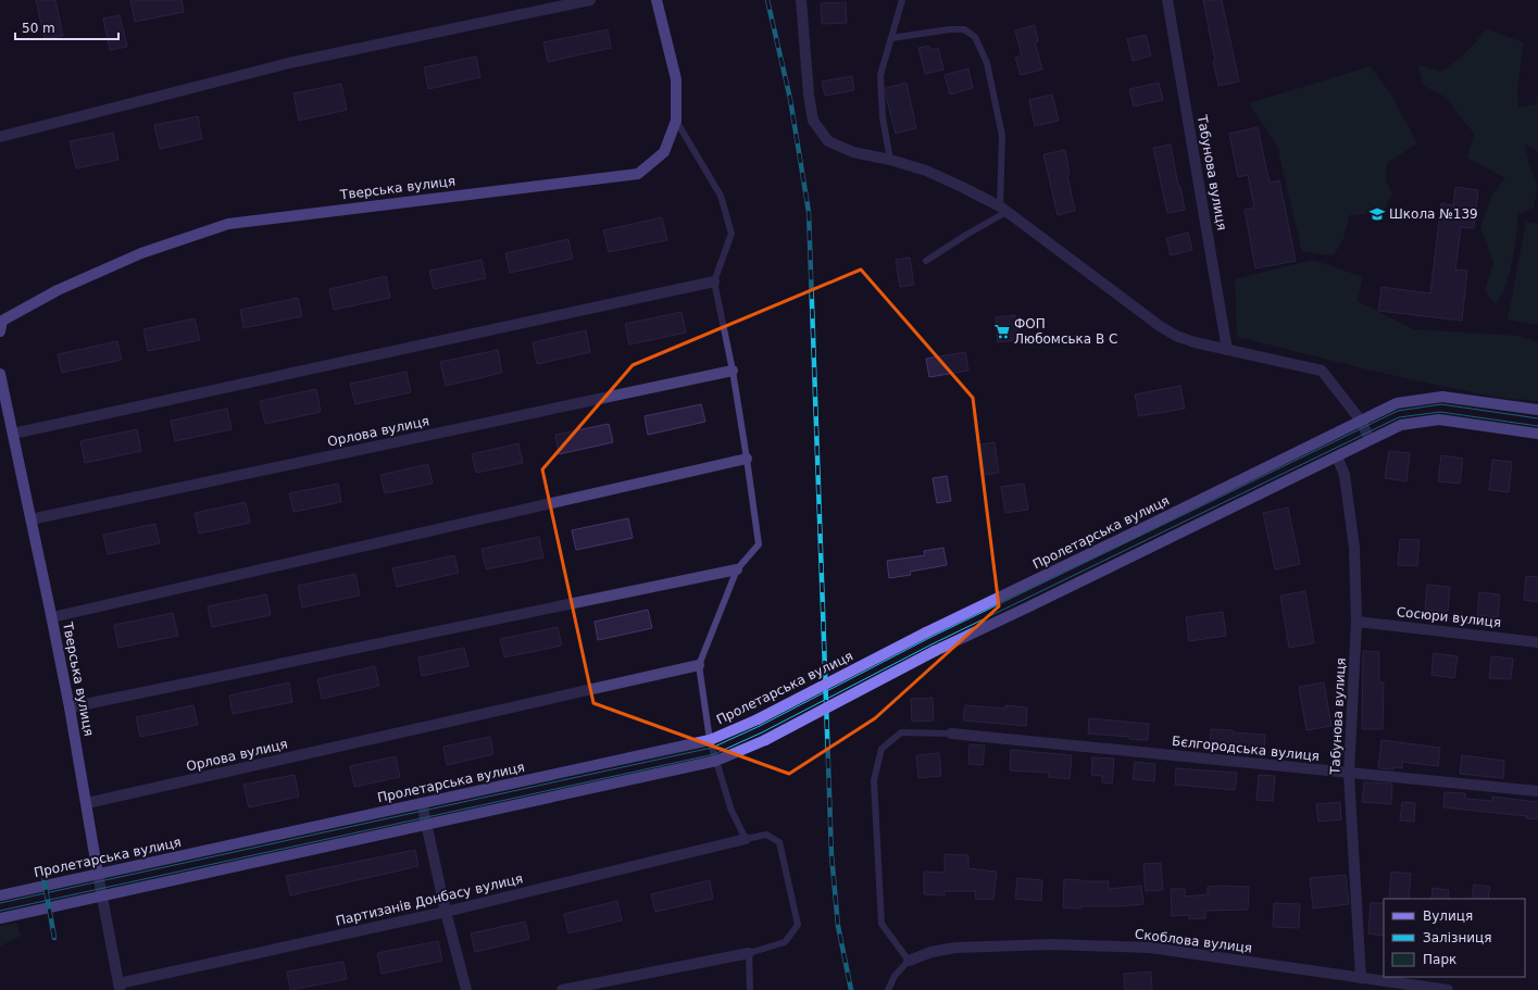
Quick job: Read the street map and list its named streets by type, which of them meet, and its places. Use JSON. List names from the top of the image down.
{
  "streets": {
    "main road": ["Тверська вулиця", "Пролетарська вулиця"],
    "street": [
      "Табунова вулиця",
      "Орлова вулиця",
      "Сосюри вулиця",
      "Бєлгородська вулиця",
      "Партизанів Донбасу вулиця",
      "Скоблова вулиця"
    ]
  },
  "crossings": [
    ["Табунова вулиця", "Сосюри вулиця"],
    ["Табунова вулиця", "Бєлгородська вулиця"],
    ["Табунова вулиця", "Скоблова вулиця"],
    ["Тверська вулиця", "Орлова вулиця"],
    ["Тверська вулиця", "Пролетарська вулиця"],
    ["Тверська вулиця", "Партизанів Донбасу вулиця"]
  ],
  "places": {
    "school or university": ["Школа №139"],
    "supermarket": ["ФОП Любомська В С"]
  },
  "legend": ["Вулиця", "Залізниця", "Парк"],
  "scale_bar": "50 m"
}
